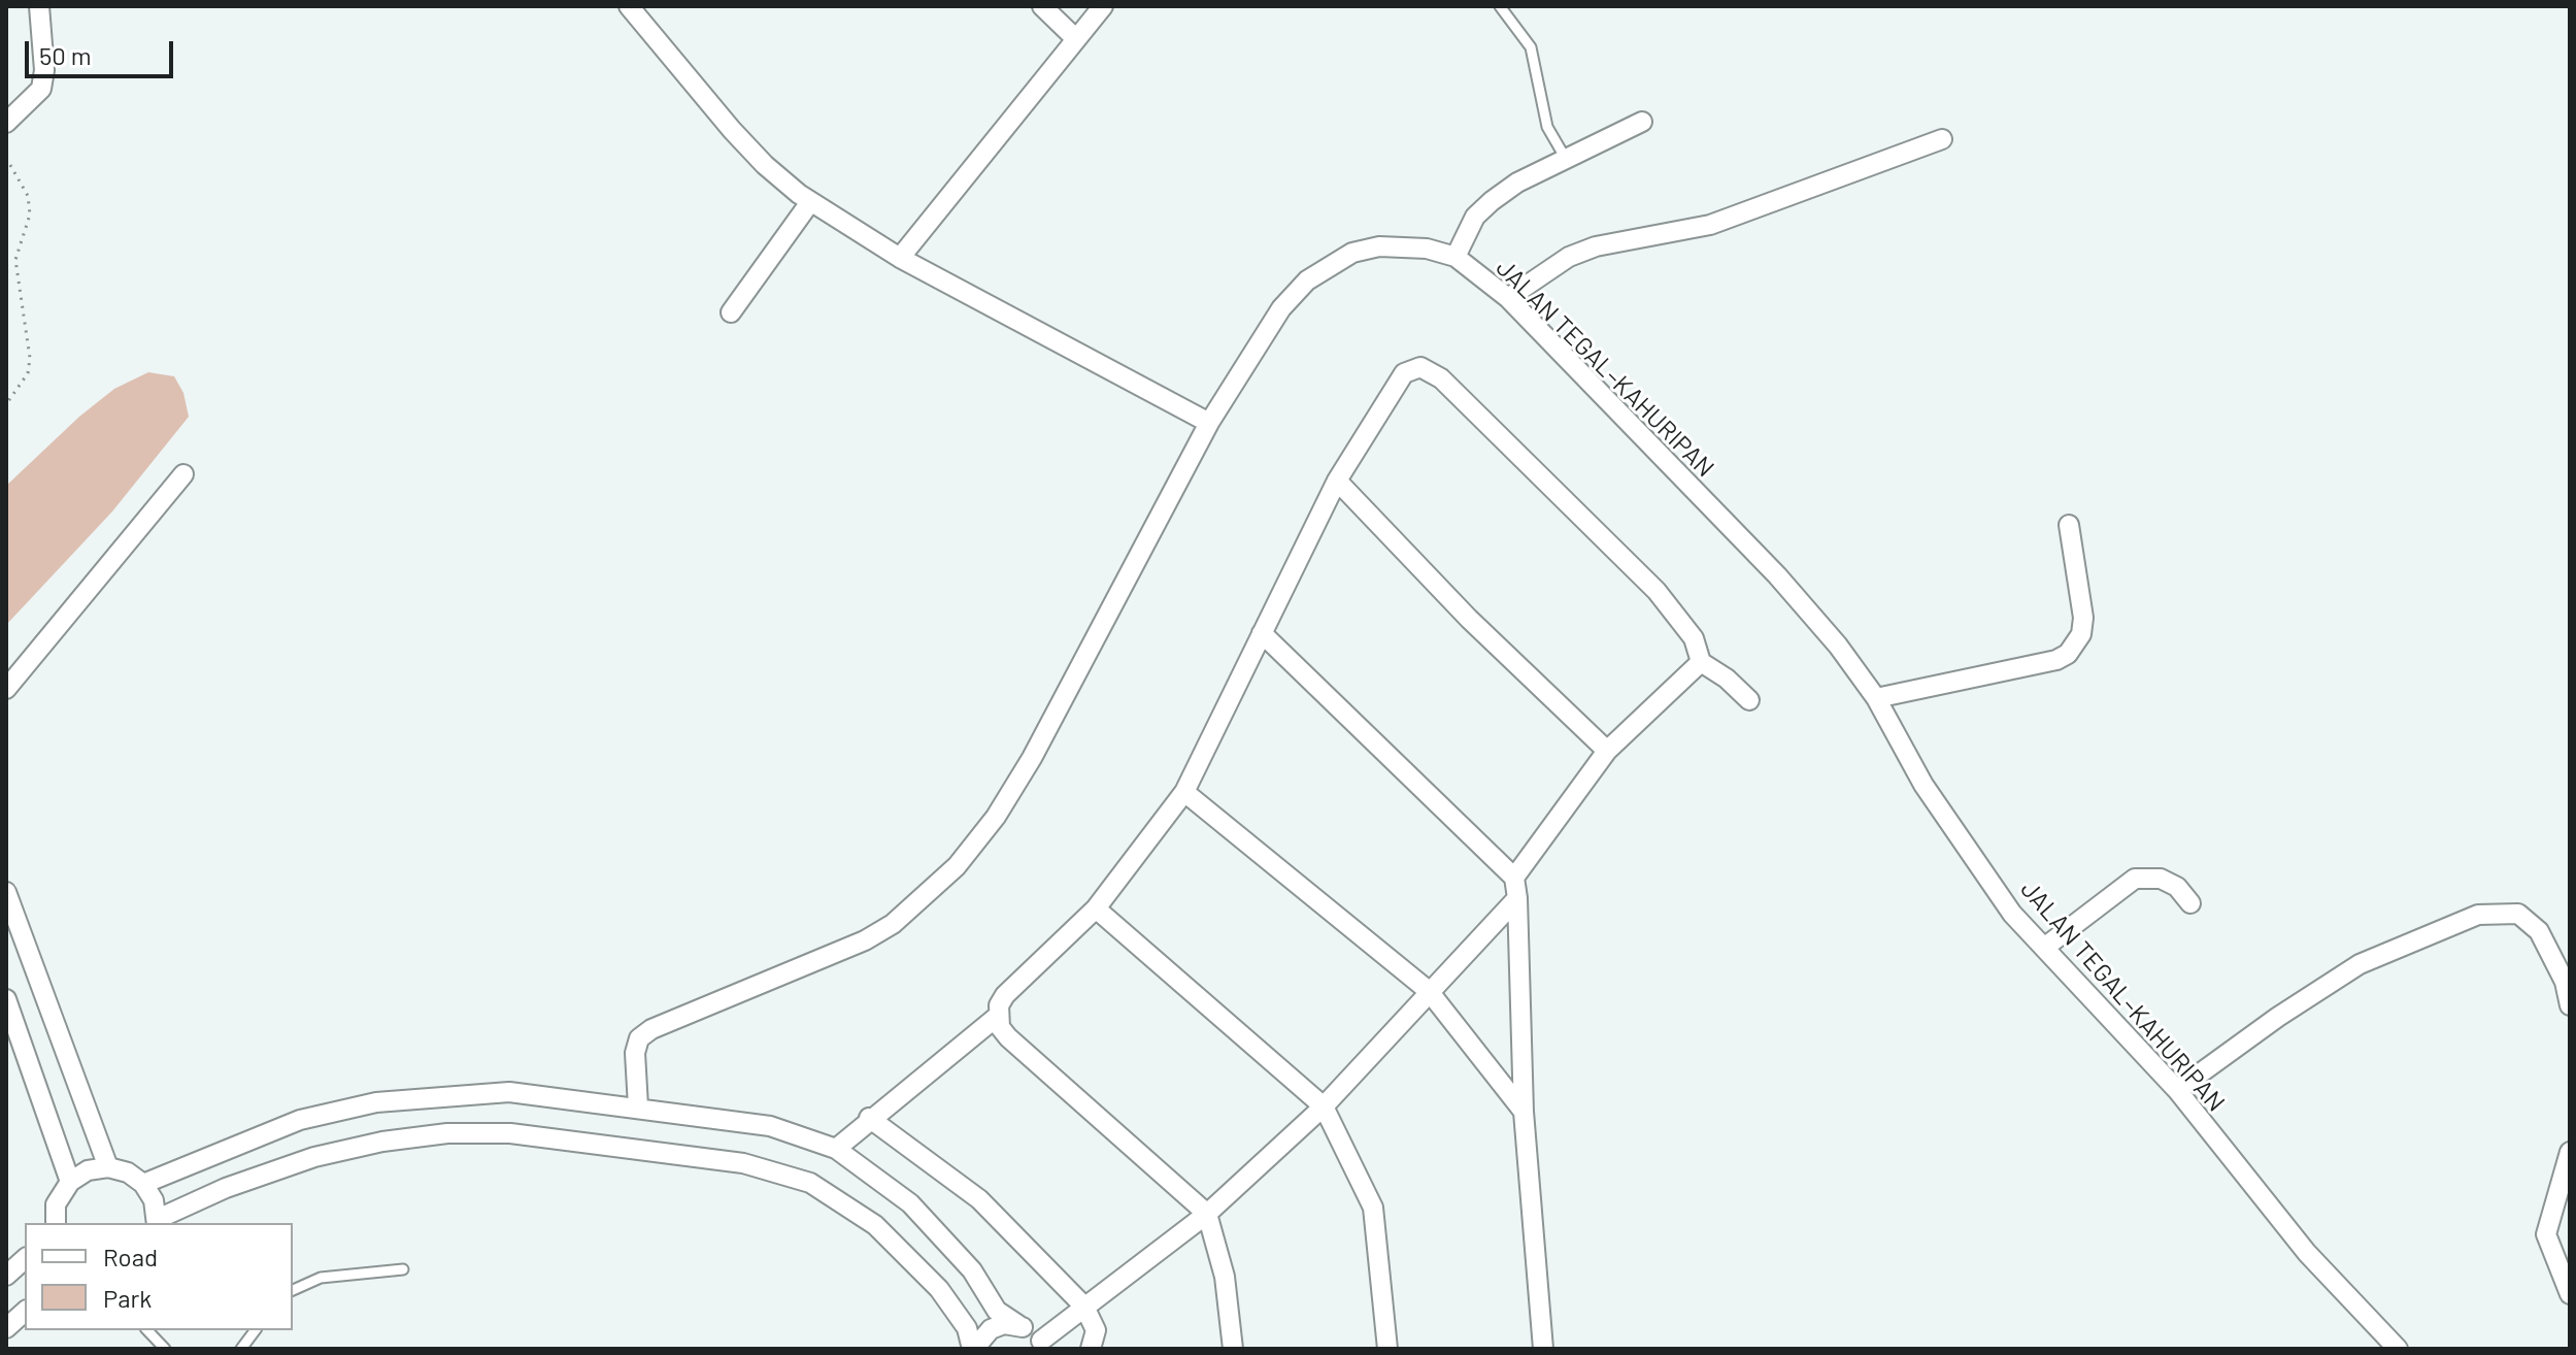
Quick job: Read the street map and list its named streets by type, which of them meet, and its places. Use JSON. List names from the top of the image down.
{
  "streets": {
    "street": ["JALAN TEGAL–KAHURIPAN"]
  },
  "legend": ["Road", "Park"],
  "scale_bar": "50 m"
}
